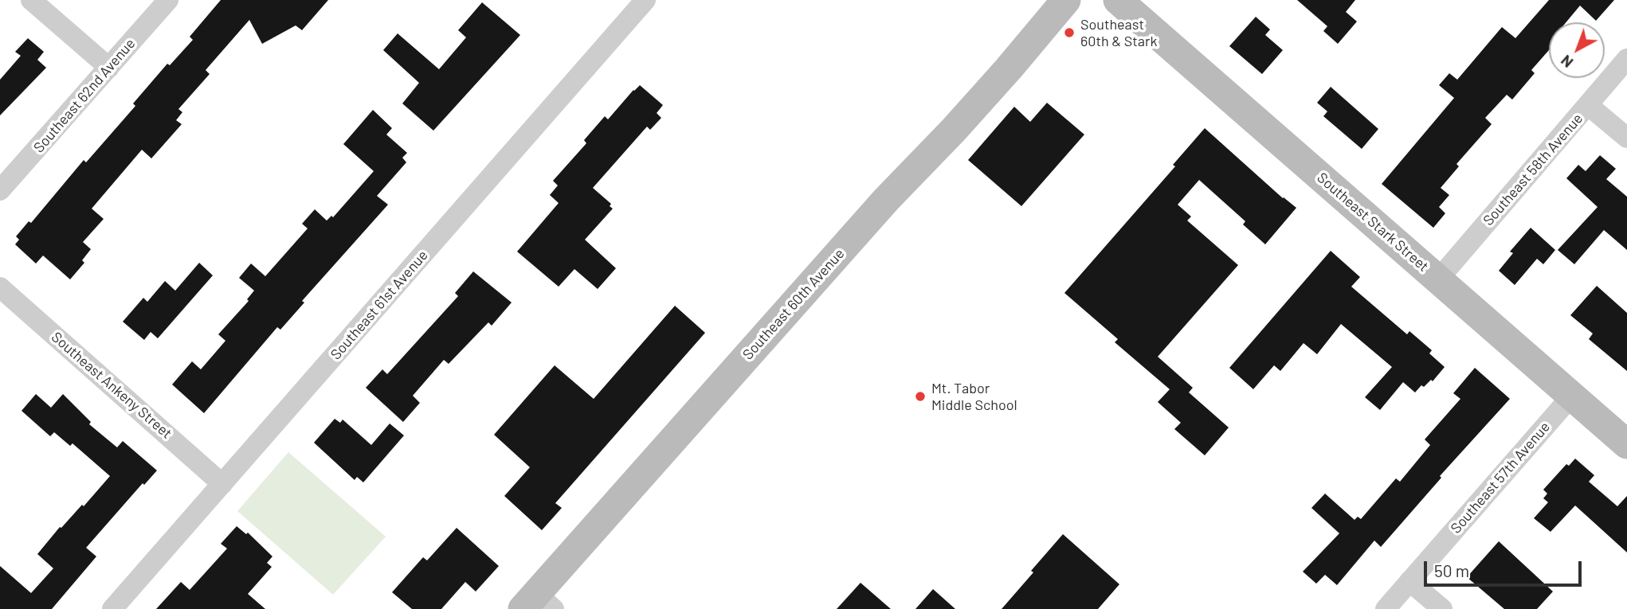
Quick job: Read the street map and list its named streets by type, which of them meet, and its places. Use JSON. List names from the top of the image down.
{
  "streets": {
    "main road": ["Southeast Stark Street", "Southeast 60th Avenue"],
    "street": [
      "Southeast 62nd Avenue",
      "Southeast 58th Avenue",
      "Southeast 61st Avenue",
      "Southeast Ankeny Street",
      "Southeast 57th Avenue"
    ]
  },
  "crossings": [
    ["Southeast 58th Avenue", "Southeast Stark Street"],
    ["Southeast Stark Street", "Southeast 57th Avenue"],
    ["Southeast 61st Avenue", "Southeast Ankeny Street"]
  ],
  "places": ["Southeast 60th & Stark", "Mt. Tabor Middle School"],
  "scale_bar": "50 m",
  "north": "bottom left"
}
